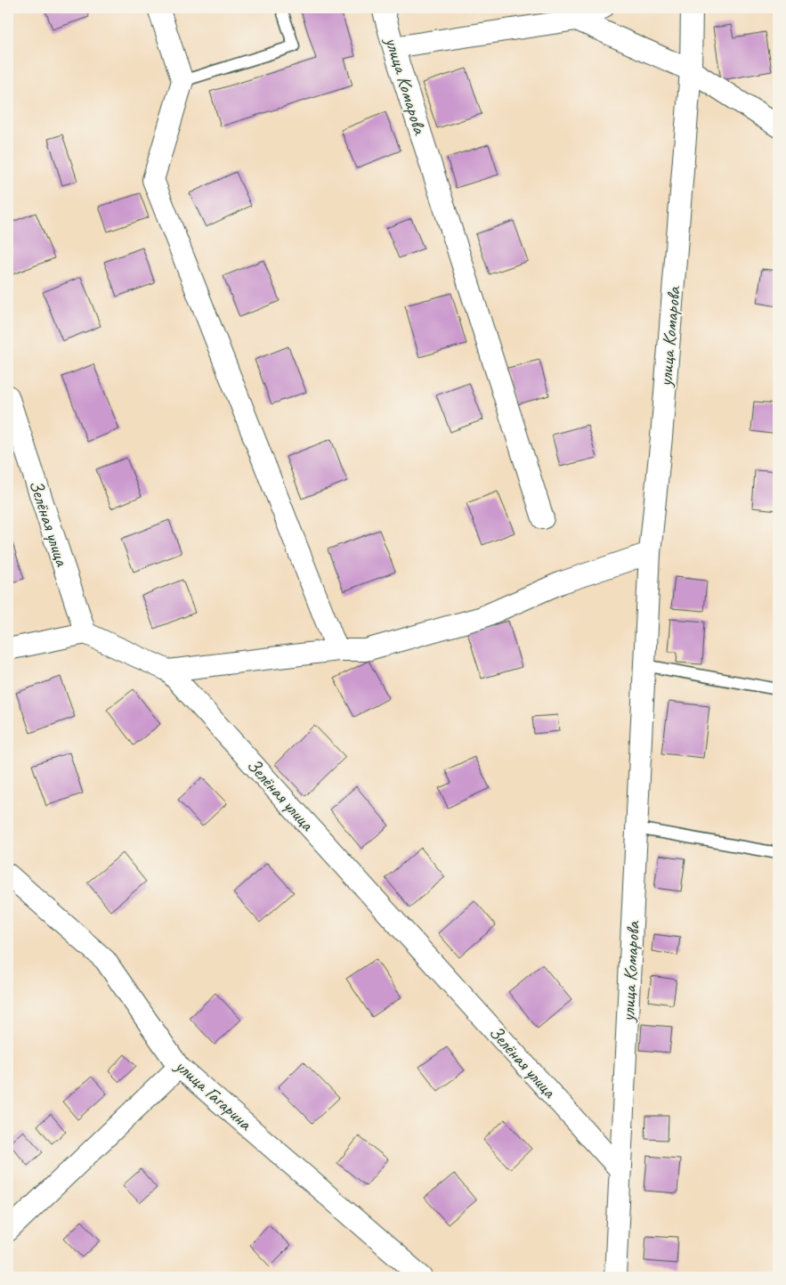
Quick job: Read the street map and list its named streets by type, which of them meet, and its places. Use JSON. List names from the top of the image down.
{
  "streets": {
    "street": ["улица Комарова", "Зелёная улица", "улица Гагарина"]
  },
  "crossings": [
    ["улица Комарова", "Зелёная улица"]
  ]
}
